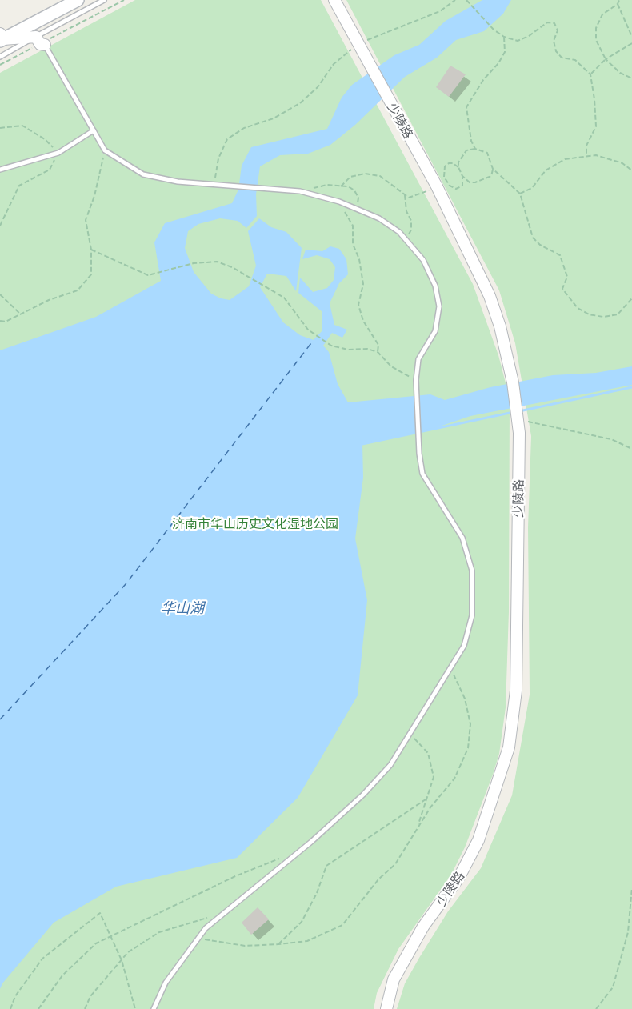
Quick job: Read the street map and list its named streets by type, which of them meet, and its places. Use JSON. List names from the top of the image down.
{
  "streets": {
    "street": ["少陵路"]
  },
  "water": ["华山湖"],
  "parks": ["济南市华山历史文化湿地公园"]
}
